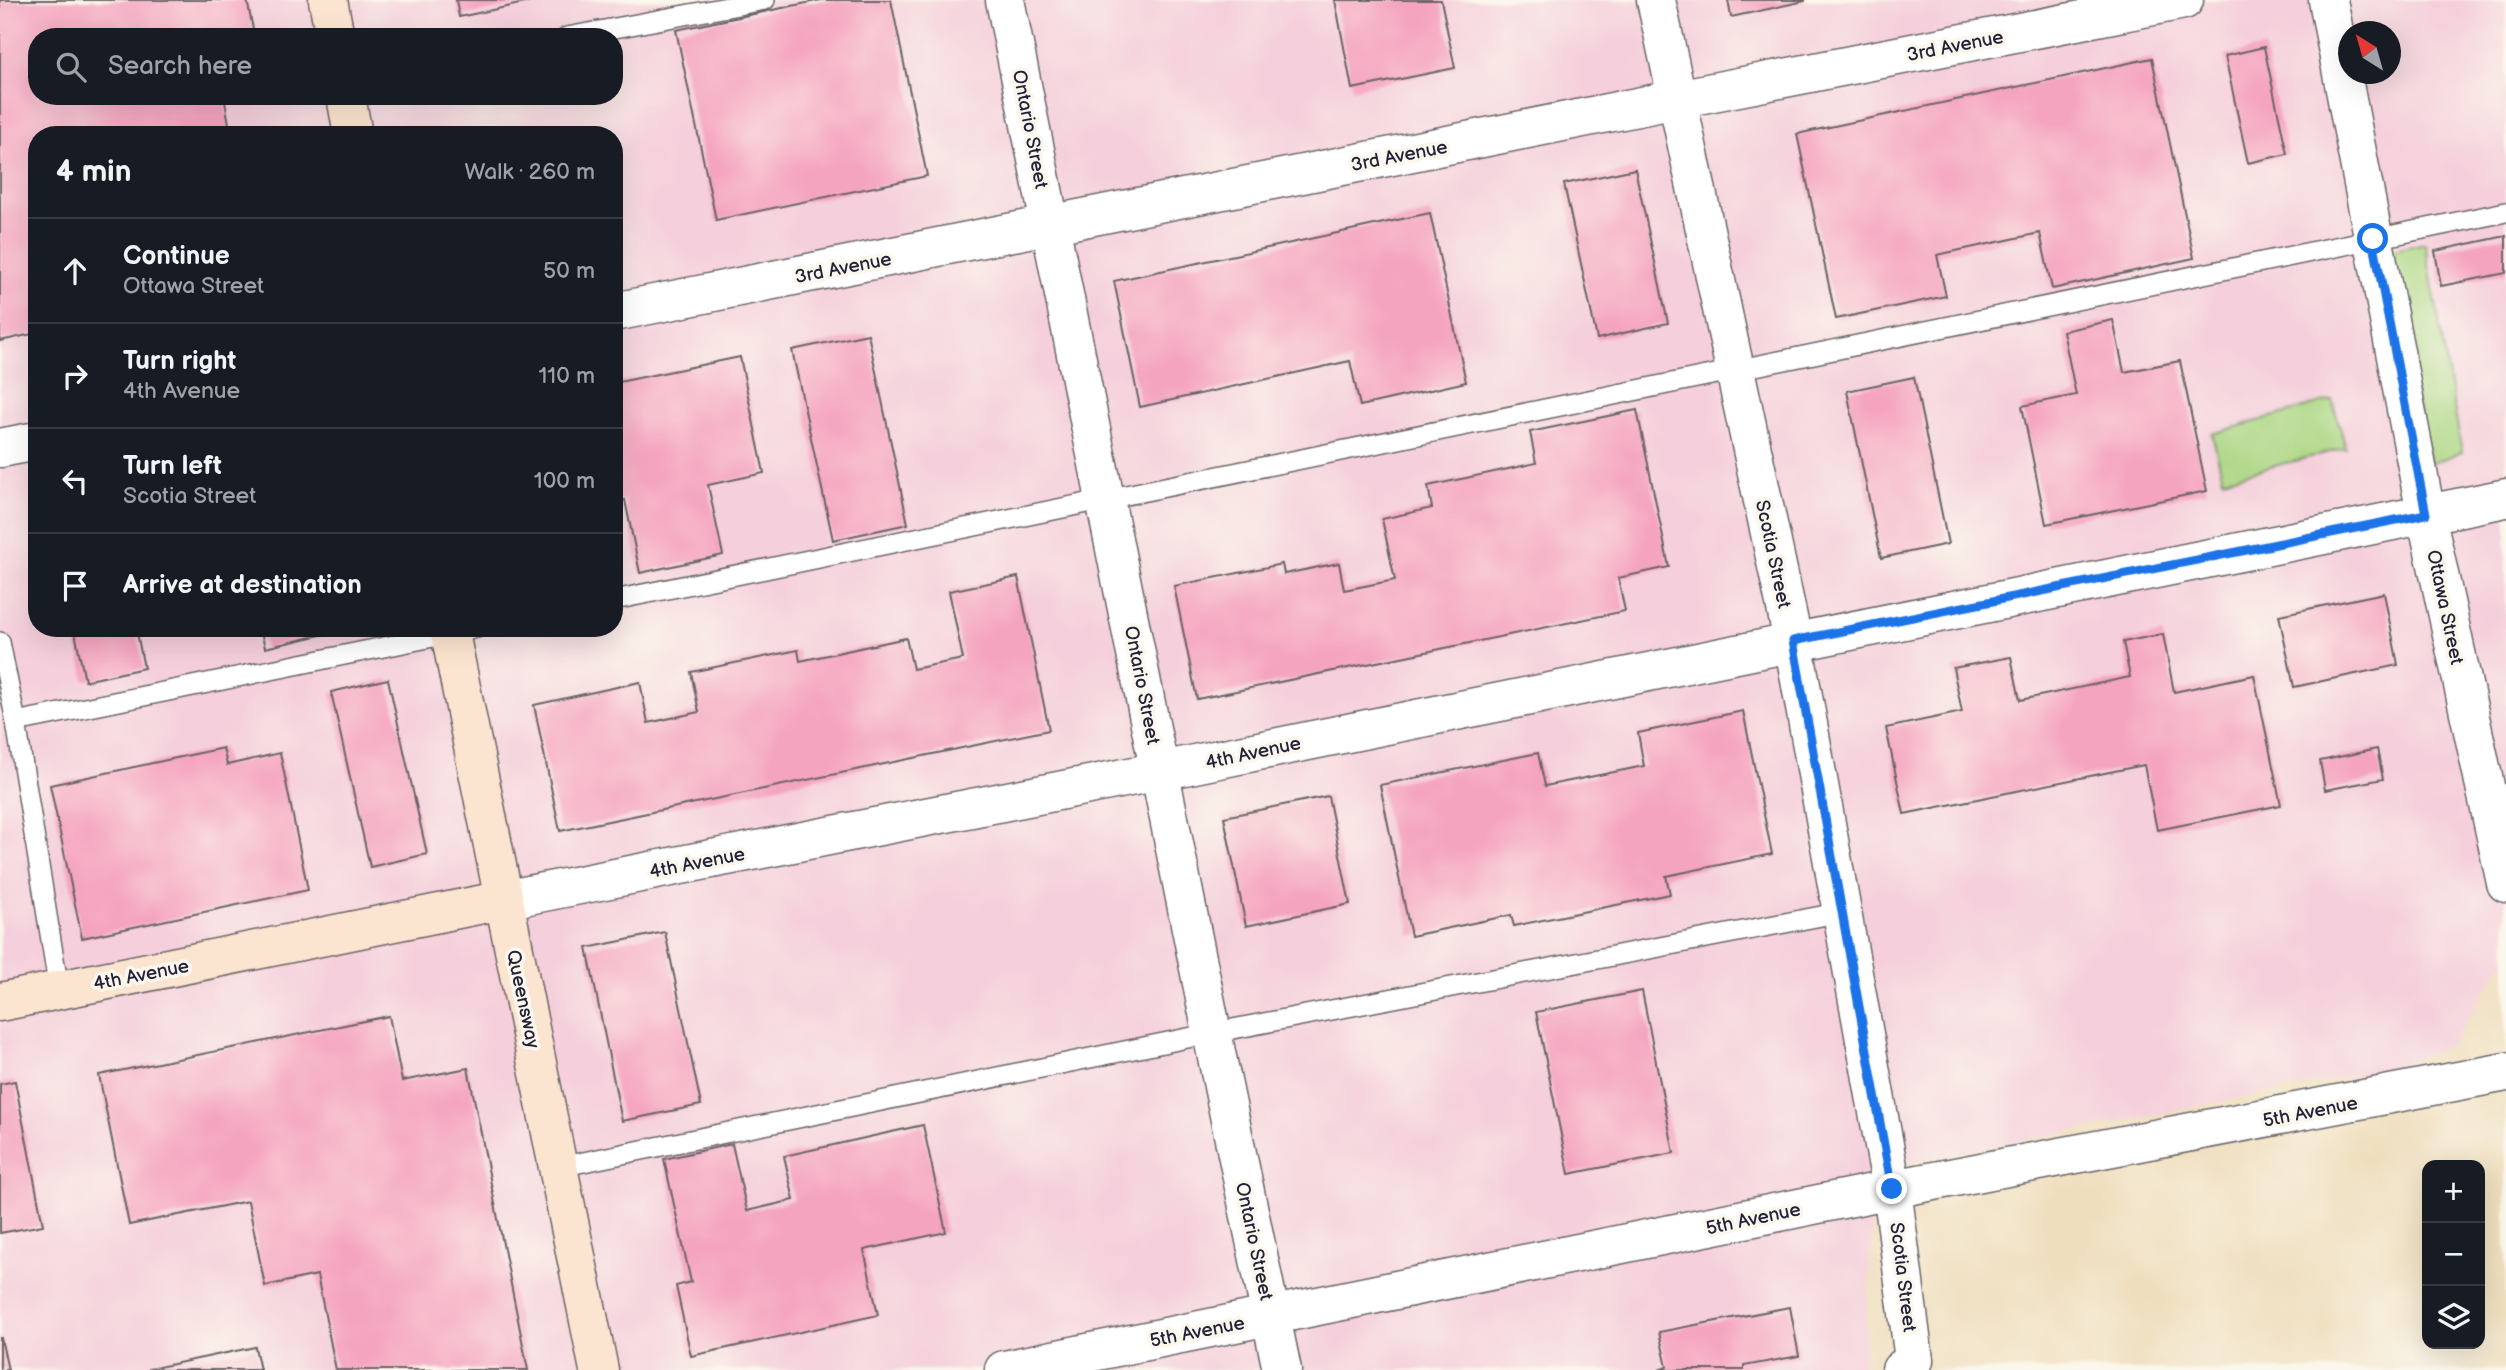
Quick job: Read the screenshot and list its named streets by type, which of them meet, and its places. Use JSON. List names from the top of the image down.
{
  "streets": {
    "main road": ["4th Avenue", "Queensway"],
    "street": [
      "3rd Avenue",
      "Ontario Street",
      "Scotia Street",
      "Ottawa Street",
      "5th Avenue"
    ]
  },
  "crossings": [
    ["3rd Avenue", "Ontario Street"],
    ["3rd Avenue", "Scotia Street"],
    ["Ontario Street", "4th Avenue"],
    ["Ontario Street", "5th Avenue"],
    ["Scotia Street", "4th Avenue"],
    ["Scotia Street", "5th Avenue"],
    ["Ottawa Street", "4th Avenue"],
    ["4th Avenue", "Queensway"]
  ],
  "north": "top left",
  "page": {
    "search": "Search here",
    "heading": ["4 min", "Walk · 260 m"],
    "list": [
      ["Continue", "Ottawa Street", "50 m"],
      ["Turn right", "4th Avenue", "110 m"],
      ["Turn left", "Scotia Street", "100 m"],
      "Arrive at destination"
    ],
    "map_buttons": ["+", "−"]
  }
}
